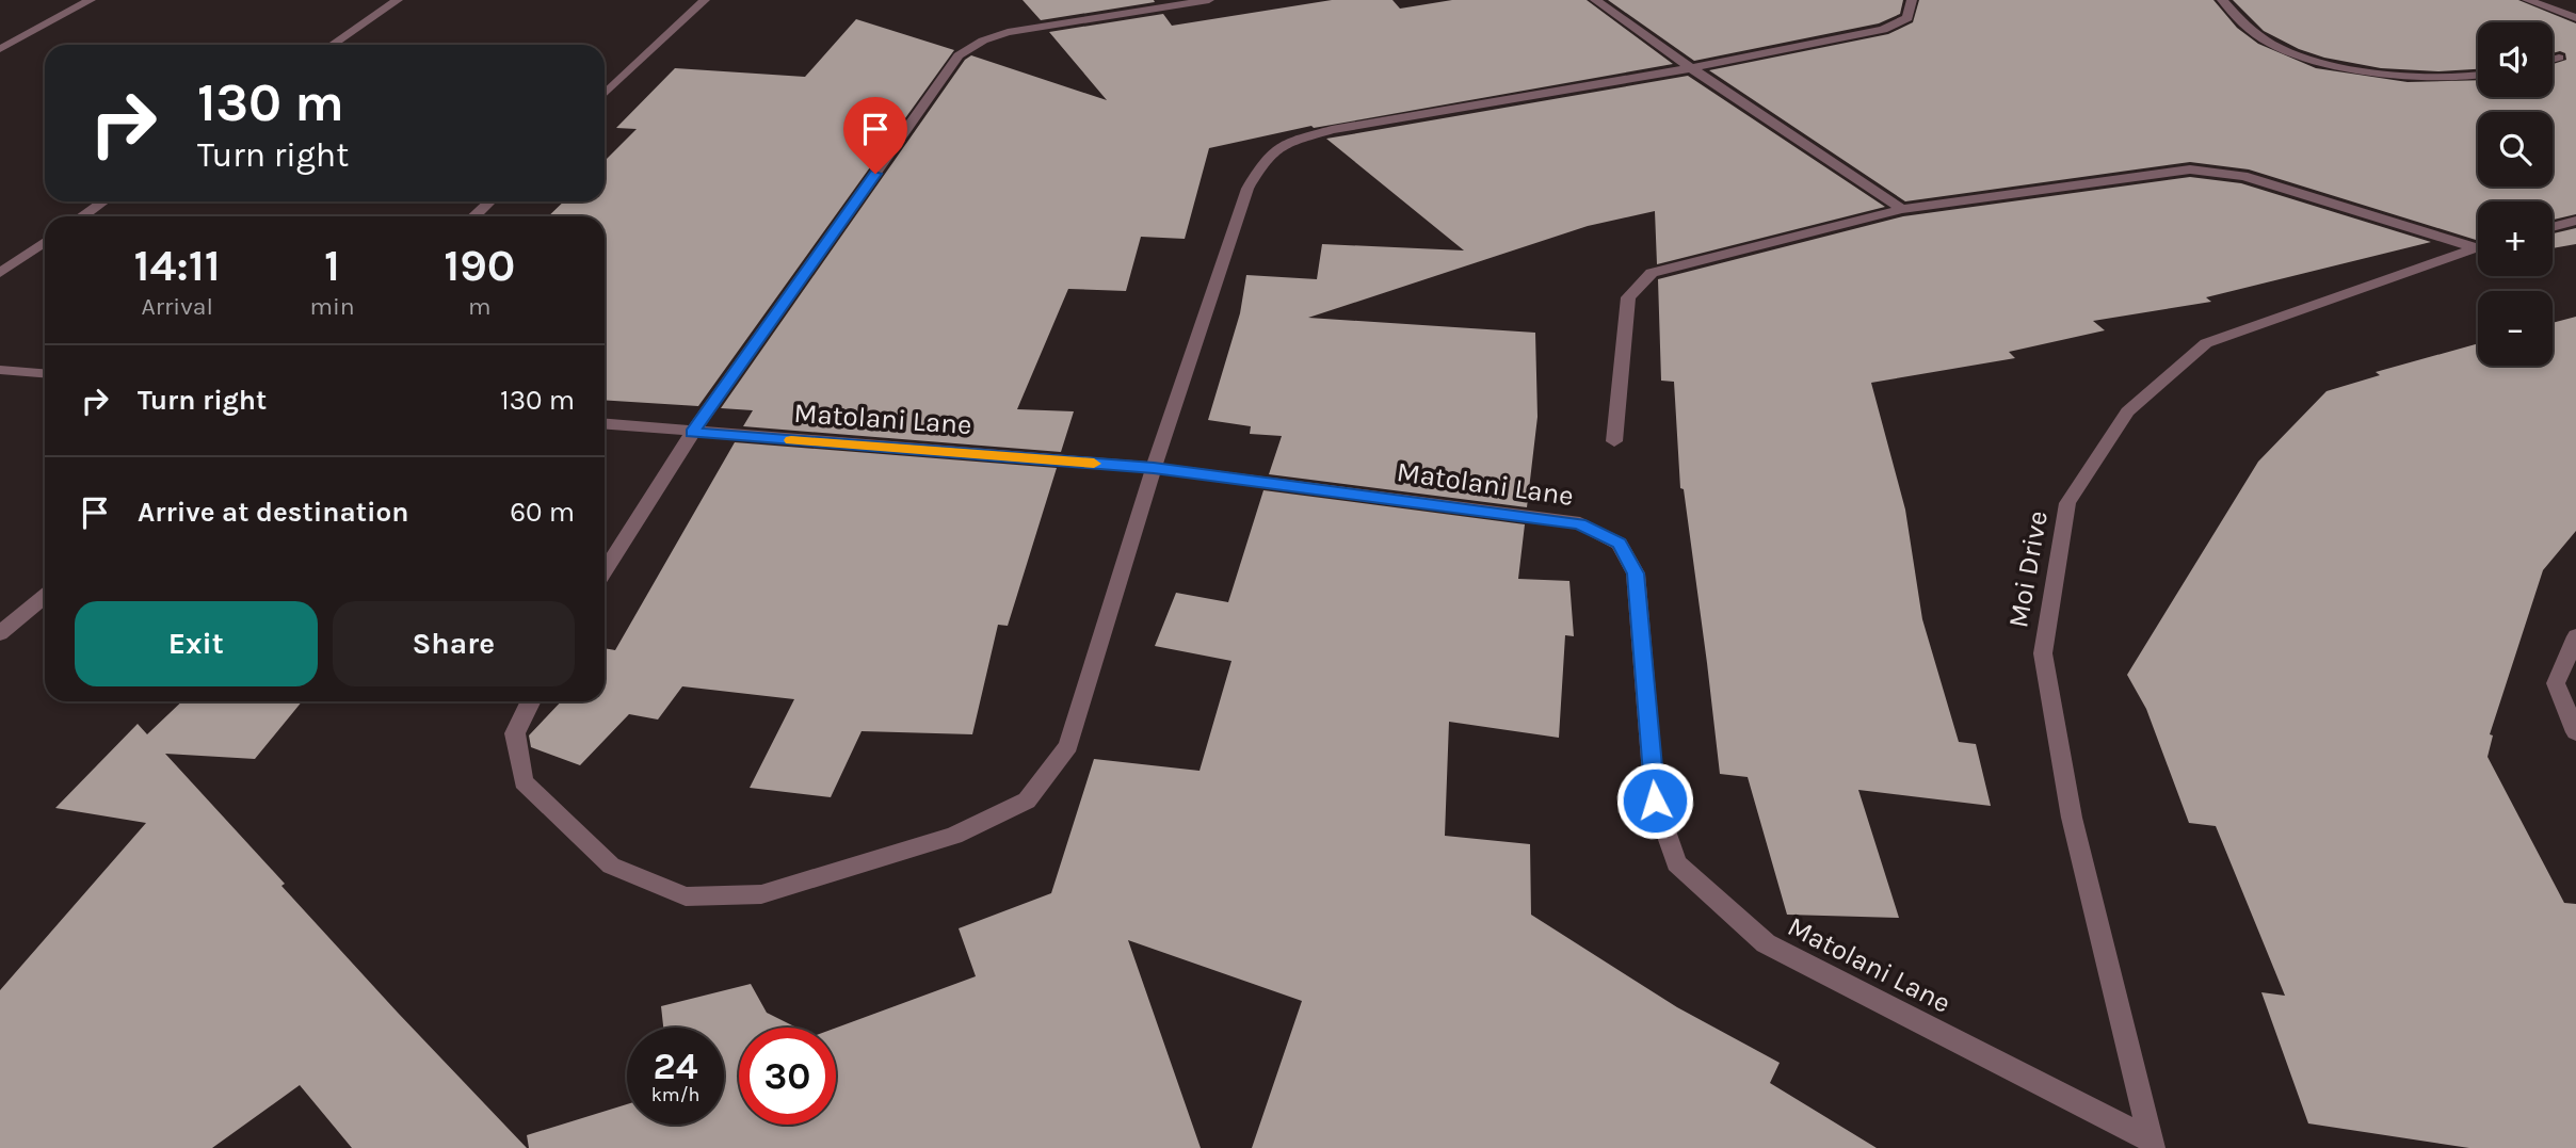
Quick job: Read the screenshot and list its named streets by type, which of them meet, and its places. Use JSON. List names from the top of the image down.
{
  "streets": {
    "street": ["Matolani Lane", "Moi Drive"]
  },
  "crossings": [
    ["Matolani Lane", "Moi Drive"]
  ],
  "page": {
    "map_buttons": ["+", "−"],
    "turn": ["130 m", "Turn right"],
    "eta": [
      "14:11",
      "Arrival",
      "1",
      "min",
      "190",
      "m"
    ],
    "list": [
      {
        "name": "Turn right",
        "value": "130 m"
      },
      {
        "name": "Arrive at destination",
        "value": "60 m"
      }
    ],
    "buttons": ["Exit", "Share"],
    "speed": "24 km/h",
    "limit": "30"
  }
}
